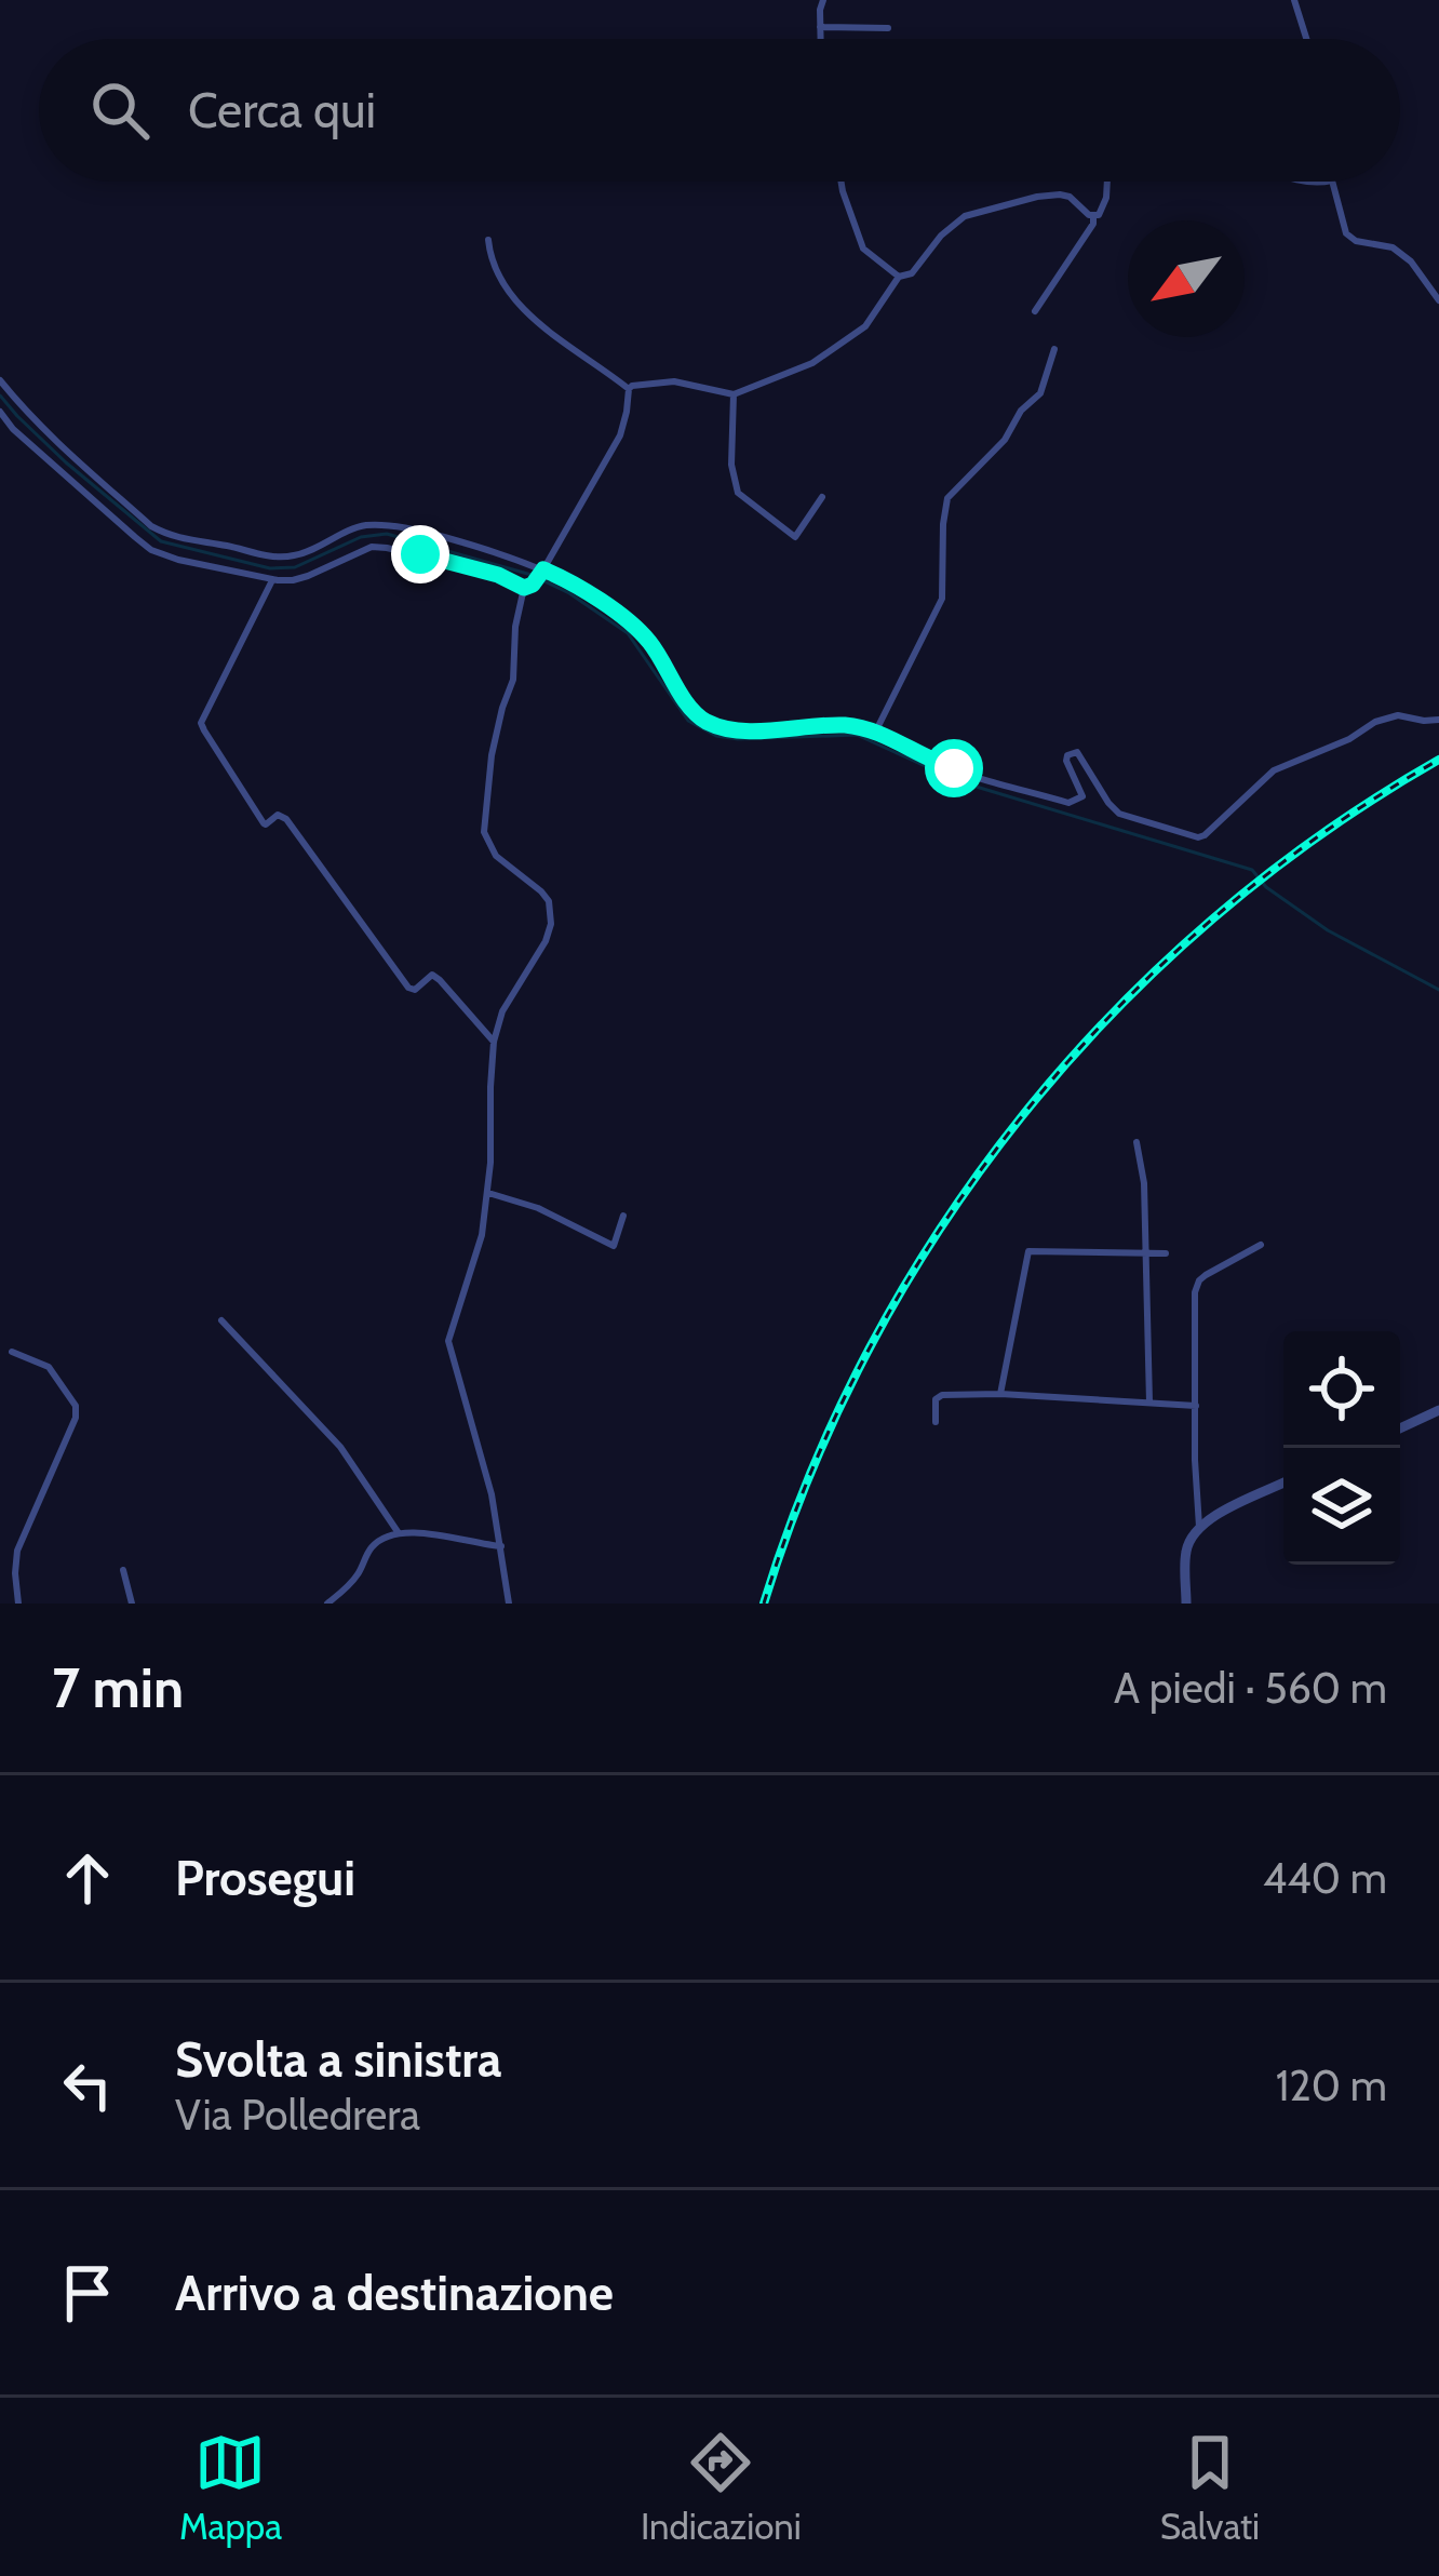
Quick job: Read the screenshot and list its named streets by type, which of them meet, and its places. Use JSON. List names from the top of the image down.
{
  "north": "bottom left",
  "page": {
    "search": "Cerca qui",
    "heading": ["7 min", "A piedi · 560 m"],
    "list": [
      ["Prosegui", "440 m"],
      ["Svolta a sinistra", "Via Polledrera", "120 m"],
      "Arrivo a destinazione"
    ],
    "nav": ["Mappa", "Indicazioni", "Salvati"]
  }
}
